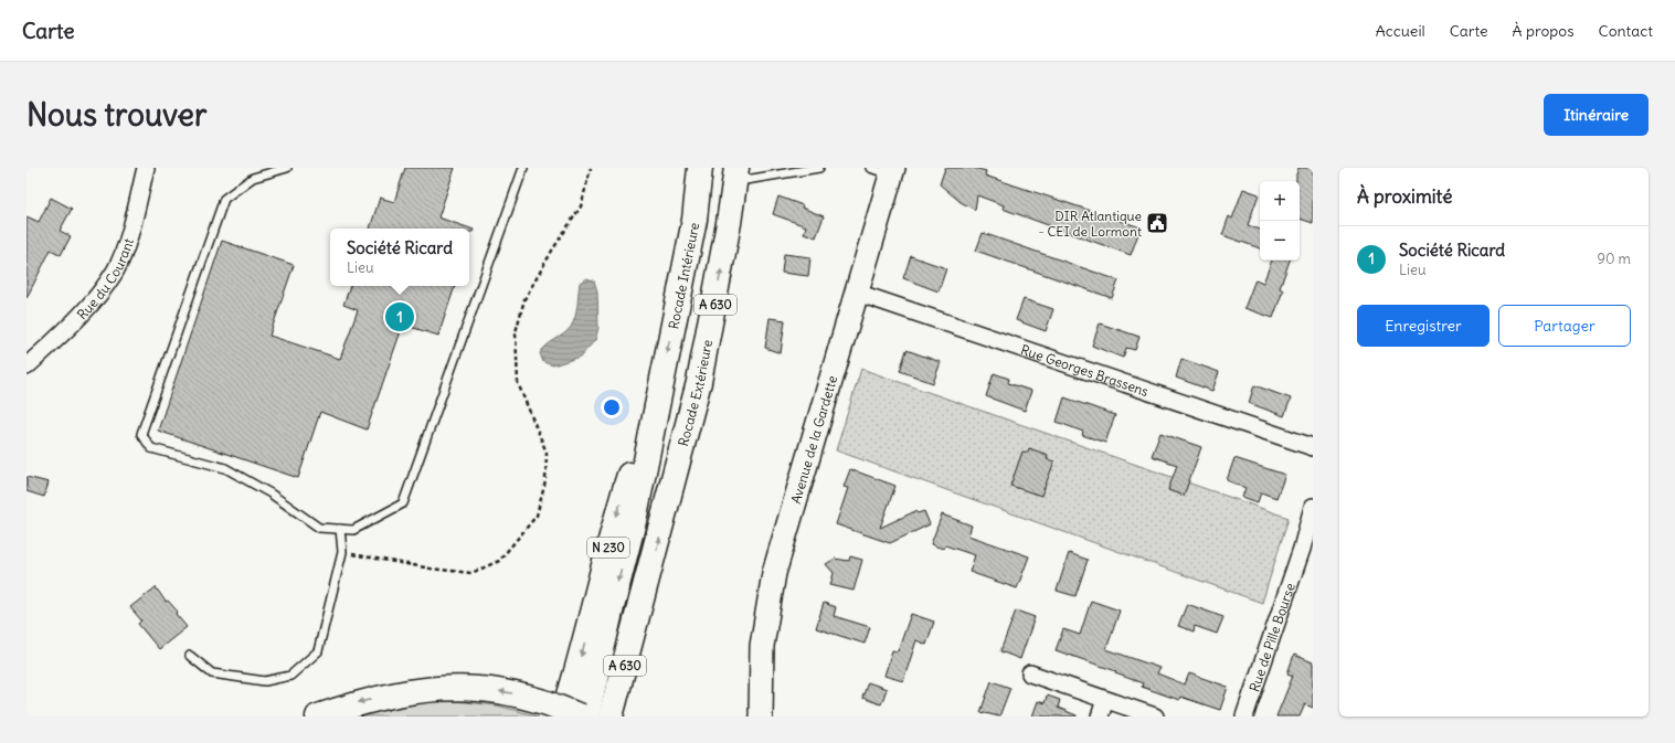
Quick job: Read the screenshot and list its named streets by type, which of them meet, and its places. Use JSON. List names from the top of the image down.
{
  "streets": {
    "highway": [
      "Rocade Intérieure",
      "A 630",
      "Rocade Extérieure",
      "N 230"
    ],
    "main road": ["Avenue de la Gardette"],
    "street": ["Rue du Courant", "Rue Georges Brassens", "Rue de Pille Bourse"]
  },
  "crossings": [
    ["Rocade Intérieure", "A 630"],
    ["Rocade Intérieure", "N 230"],
    ["A 630", "Rocade Extérieure"],
    ["A 630", "N 230"],
    ["Rue Georges Brassens", "Avenue de la Gardette"]
  ],
  "one_way": ["Rocade Intérieure"],
  "places": {
    "public building": ["DIR Atlantique - CEI de Lormont"]
  },
  "page": {
    "header": "Carte",
    "nav": [
      "Accueil",
      "Carte",
      "À propos",
      "Contact"
    ],
    "buttons": [
      "Itinéraire",
      ["Enregistrer", "Partager"]
    ],
    "title": "Nous trouver",
    "heading": "À proximité",
    "map_buttons": ["+", "−"],
    "list": [
      {
        "mark": "1",
        "name": "Société Ricard",
        "note": "Lieu",
        "value": "90 m"
      }
    ],
    "popup": ["Société Ricard", "Lieu"],
    "pins": "1"
  }
}
